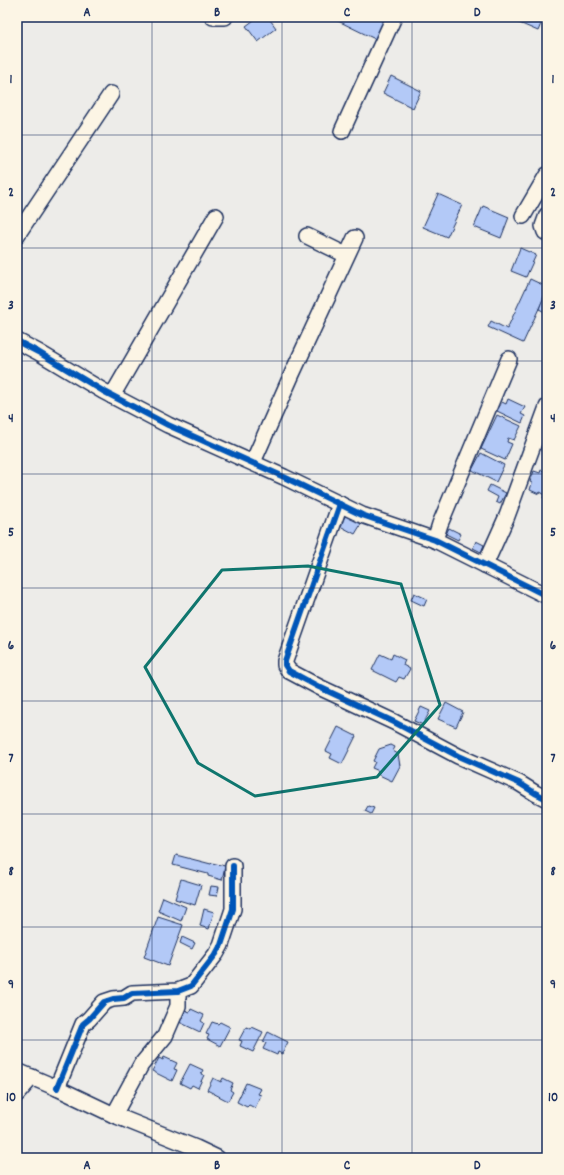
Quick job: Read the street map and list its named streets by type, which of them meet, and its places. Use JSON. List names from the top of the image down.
{
  "grid": {
    "columns": [
      "A",
      "B",
      "C",
      "D"
    ],
    "rows": [
      "1",
      "2",
      "3",
      "4",
      "5",
      "6",
      "7",
      "8",
      "9",
      "10"
    ]
  }
}
